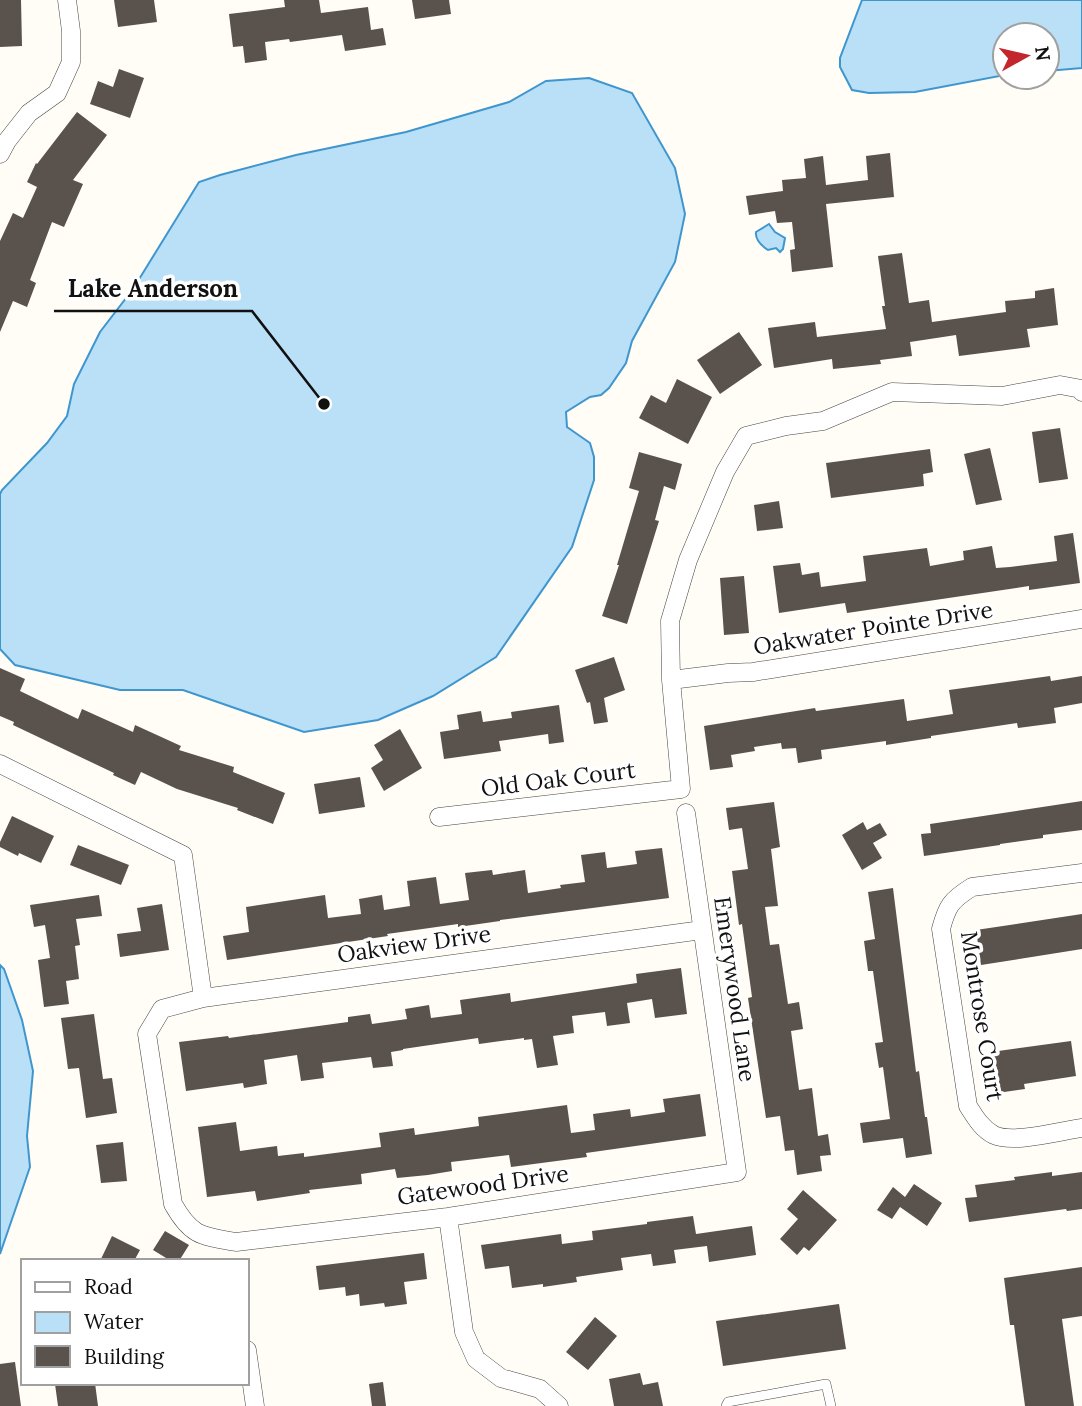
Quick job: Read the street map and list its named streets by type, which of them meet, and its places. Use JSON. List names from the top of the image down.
{
  "streets": {
    "street": [
      "Oakwater Pointe Drive",
      "Old Oak Court",
      "Oakview Drive",
      "Emerywood Lane",
      "Montrose Court",
      "Gatewood Drive"
    ]
  },
  "crossings": [
    ["Oakwater Pointe Drive", "Old Oak Court"],
    ["Oakview Drive", "Emerywood Lane"],
    ["Oakview Drive", "Gatewood Drive"],
    ["Emerywood Lane", "Gatewood Drive"]
  ],
  "places": ["Lake Anderson"],
  "legend": ["Road", "Water", "Building"],
  "north": "right"
}
